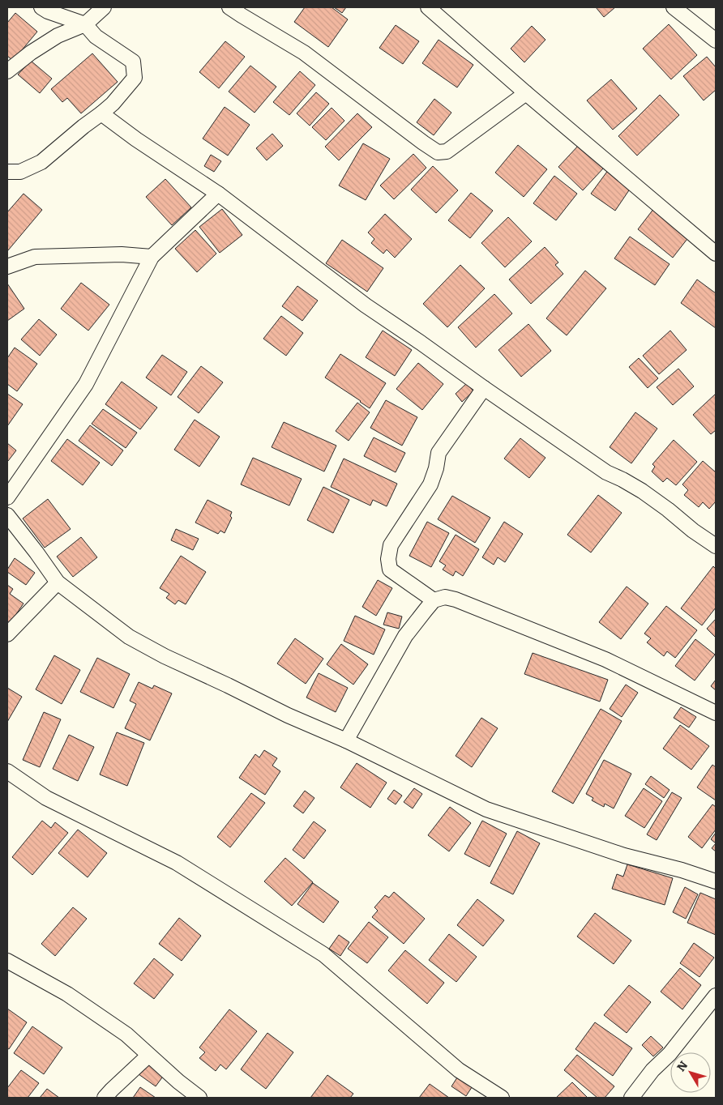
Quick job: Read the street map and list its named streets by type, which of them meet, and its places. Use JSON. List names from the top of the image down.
{
  "north": "top left"
}
